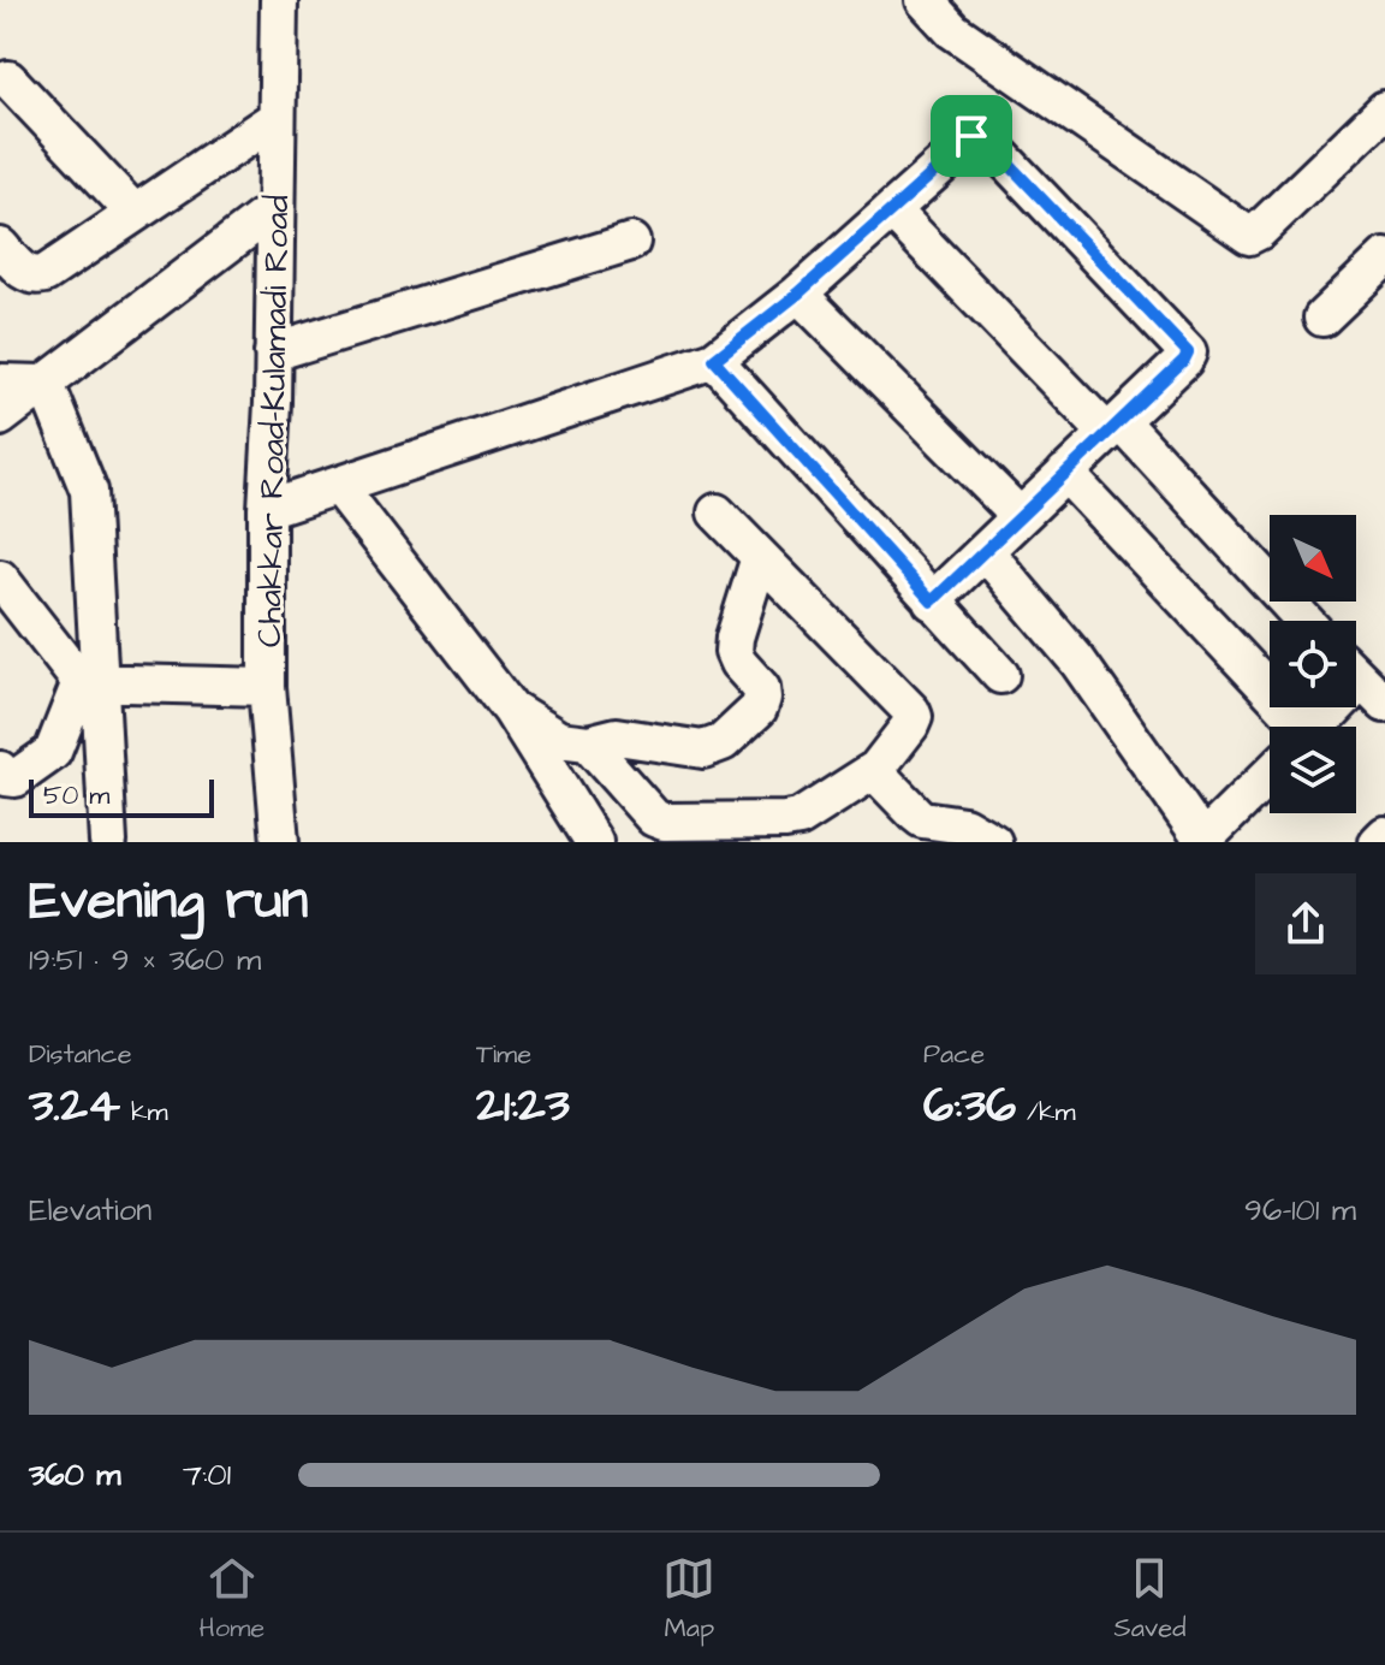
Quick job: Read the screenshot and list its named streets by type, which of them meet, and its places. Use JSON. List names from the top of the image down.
{
  "streets": {
    "street": ["Chakkar Road-Kulamadi Road"]
  },
  "scale_bar": "50 m",
  "north": "bottom right",
  "page": {
    "scale": "50 m",
    "heading": ["Evening run", "19:51 · 9 × 360 m"],
    "stats": [
      ["Distance", "3.24 km"],
      ["Time", "21:23"],
      ["Pace", "6:36 /km"]
    ],
    "chart": ["Elevation", "96–101 m"],
    "list": [
      {
        "name": "360 m",
        "note": "7:01"
      }
    ],
    "tabs": ["Home", "Map", "Saved"]
  }
}
